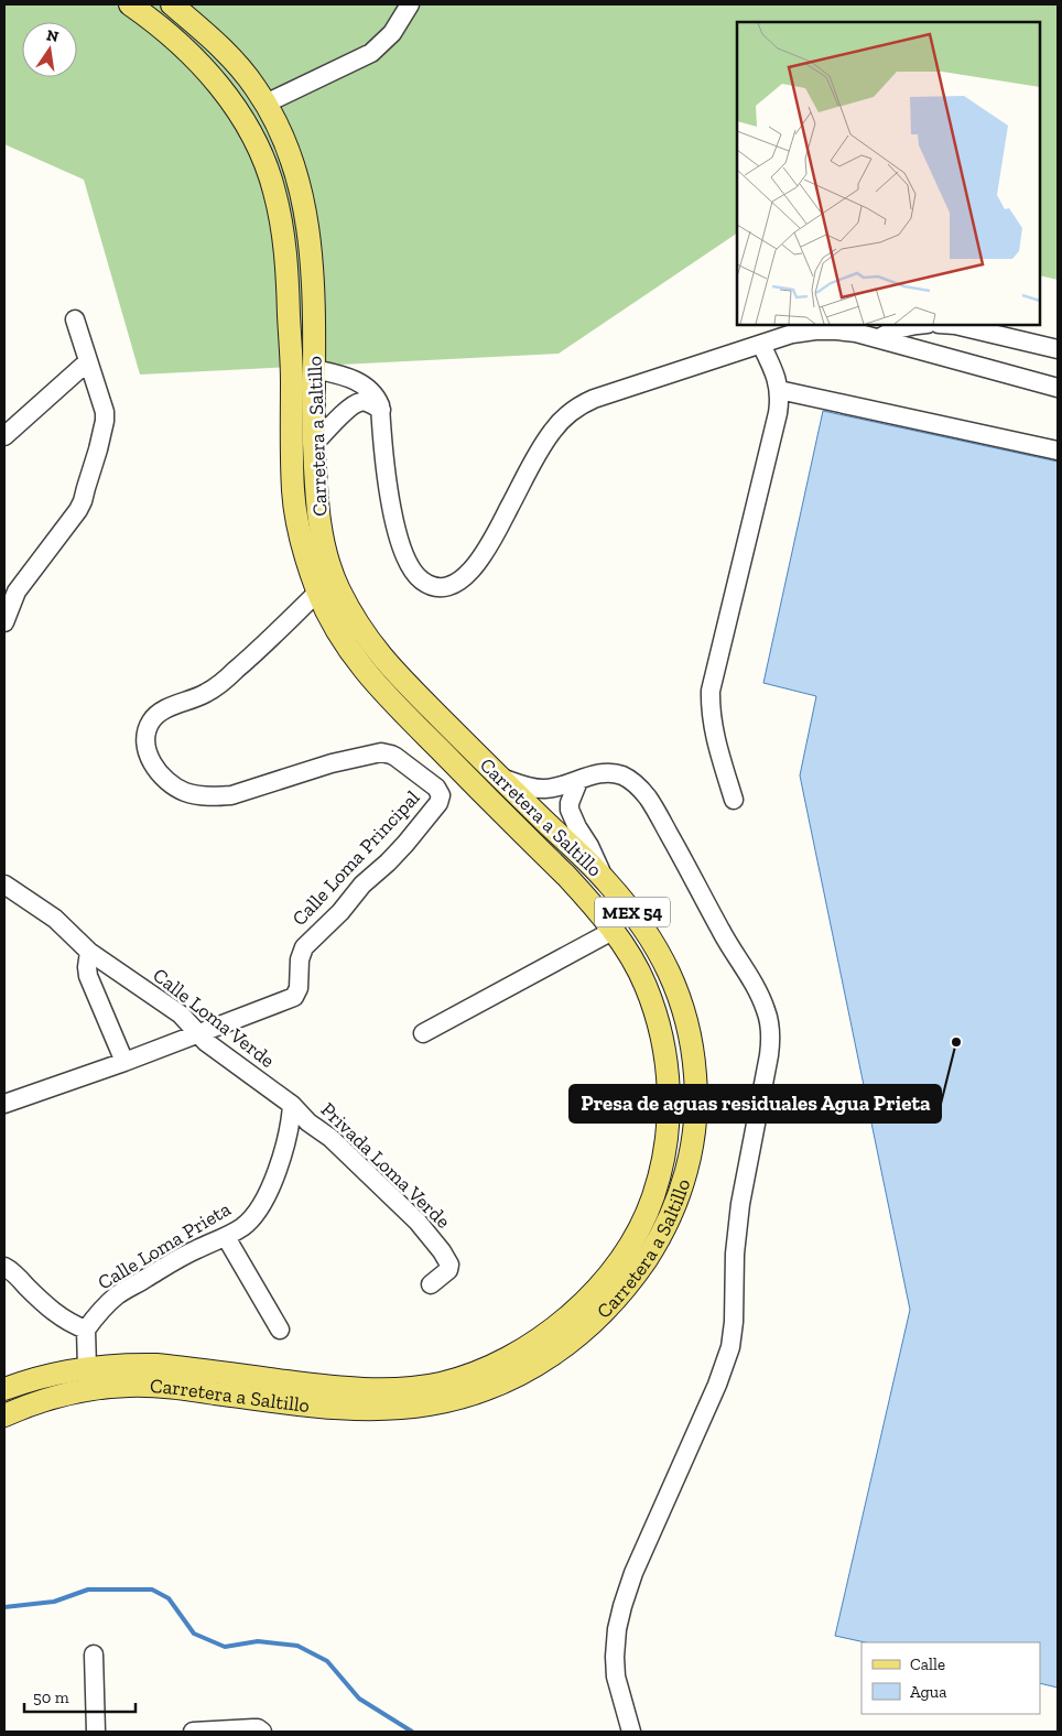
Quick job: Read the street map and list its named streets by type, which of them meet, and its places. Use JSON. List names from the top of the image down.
{
  "streets": {
    "main road": ["Carretera a Saltillo", "MEX 54"],
    "street": [
      "Calle Loma Principal",
      "Calle Loma Verde",
      "Privada Loma Verde",
      "Calle Loma Prieta"
    ]
  },
  "crossings": [
    ["Carretera a Saltillo", "Calle Loma Principal"],
    ["Calle Loma Principal", "Calle Loma Verde"],
    ["Calle Loma Verde", "Privada Loma Verde"],
    ["Calle Loma Verde", "Calle Loma Prieta"],
    ["Privada Loma Verde", "Calle Loma Prieta"]
  ],
  "places": ["Presa de aguas residuales Agua Prieta"],
  "legend": ["Calle", "Agua"],
  "scale_bar": "50 m",
  "north": "top"
}
